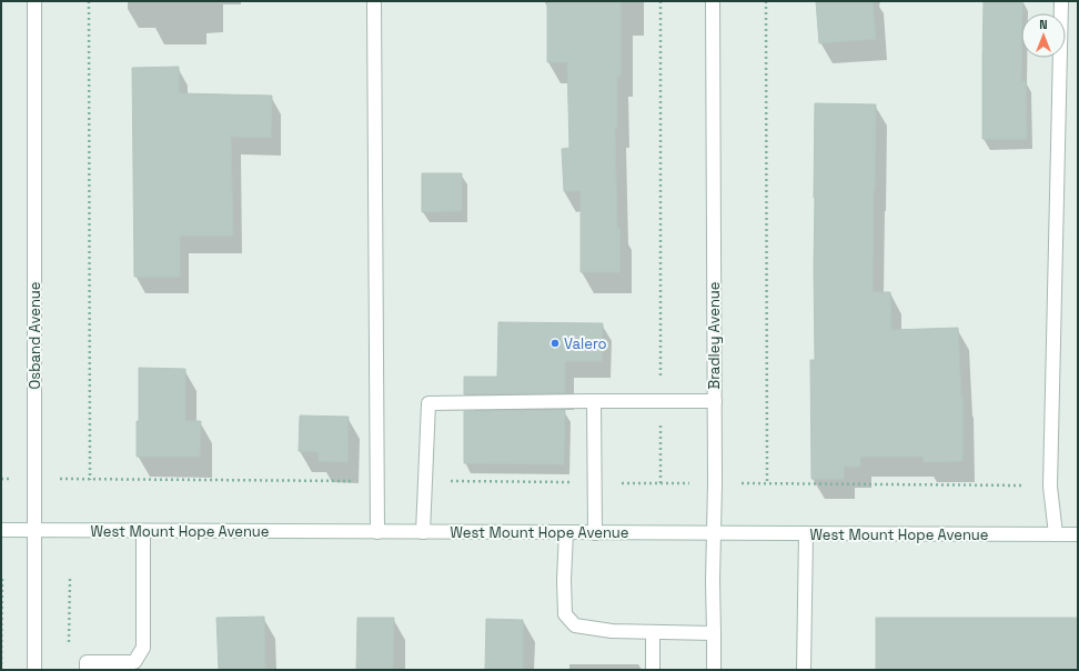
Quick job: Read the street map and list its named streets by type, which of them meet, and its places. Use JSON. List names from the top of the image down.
{
  "streets": {
    "street": ["Osband Avenue", "Bradley Avenue", "West Mount Hope Avenue"]
  },
  "crossings": [
    ["Osband Avenue", "West Mount Hope Avenue"],
    ["Bradley Avenue", "West Mount Hope Avenue"]
  ],
  "places": ["Valero"],
  "north": "top"
}
